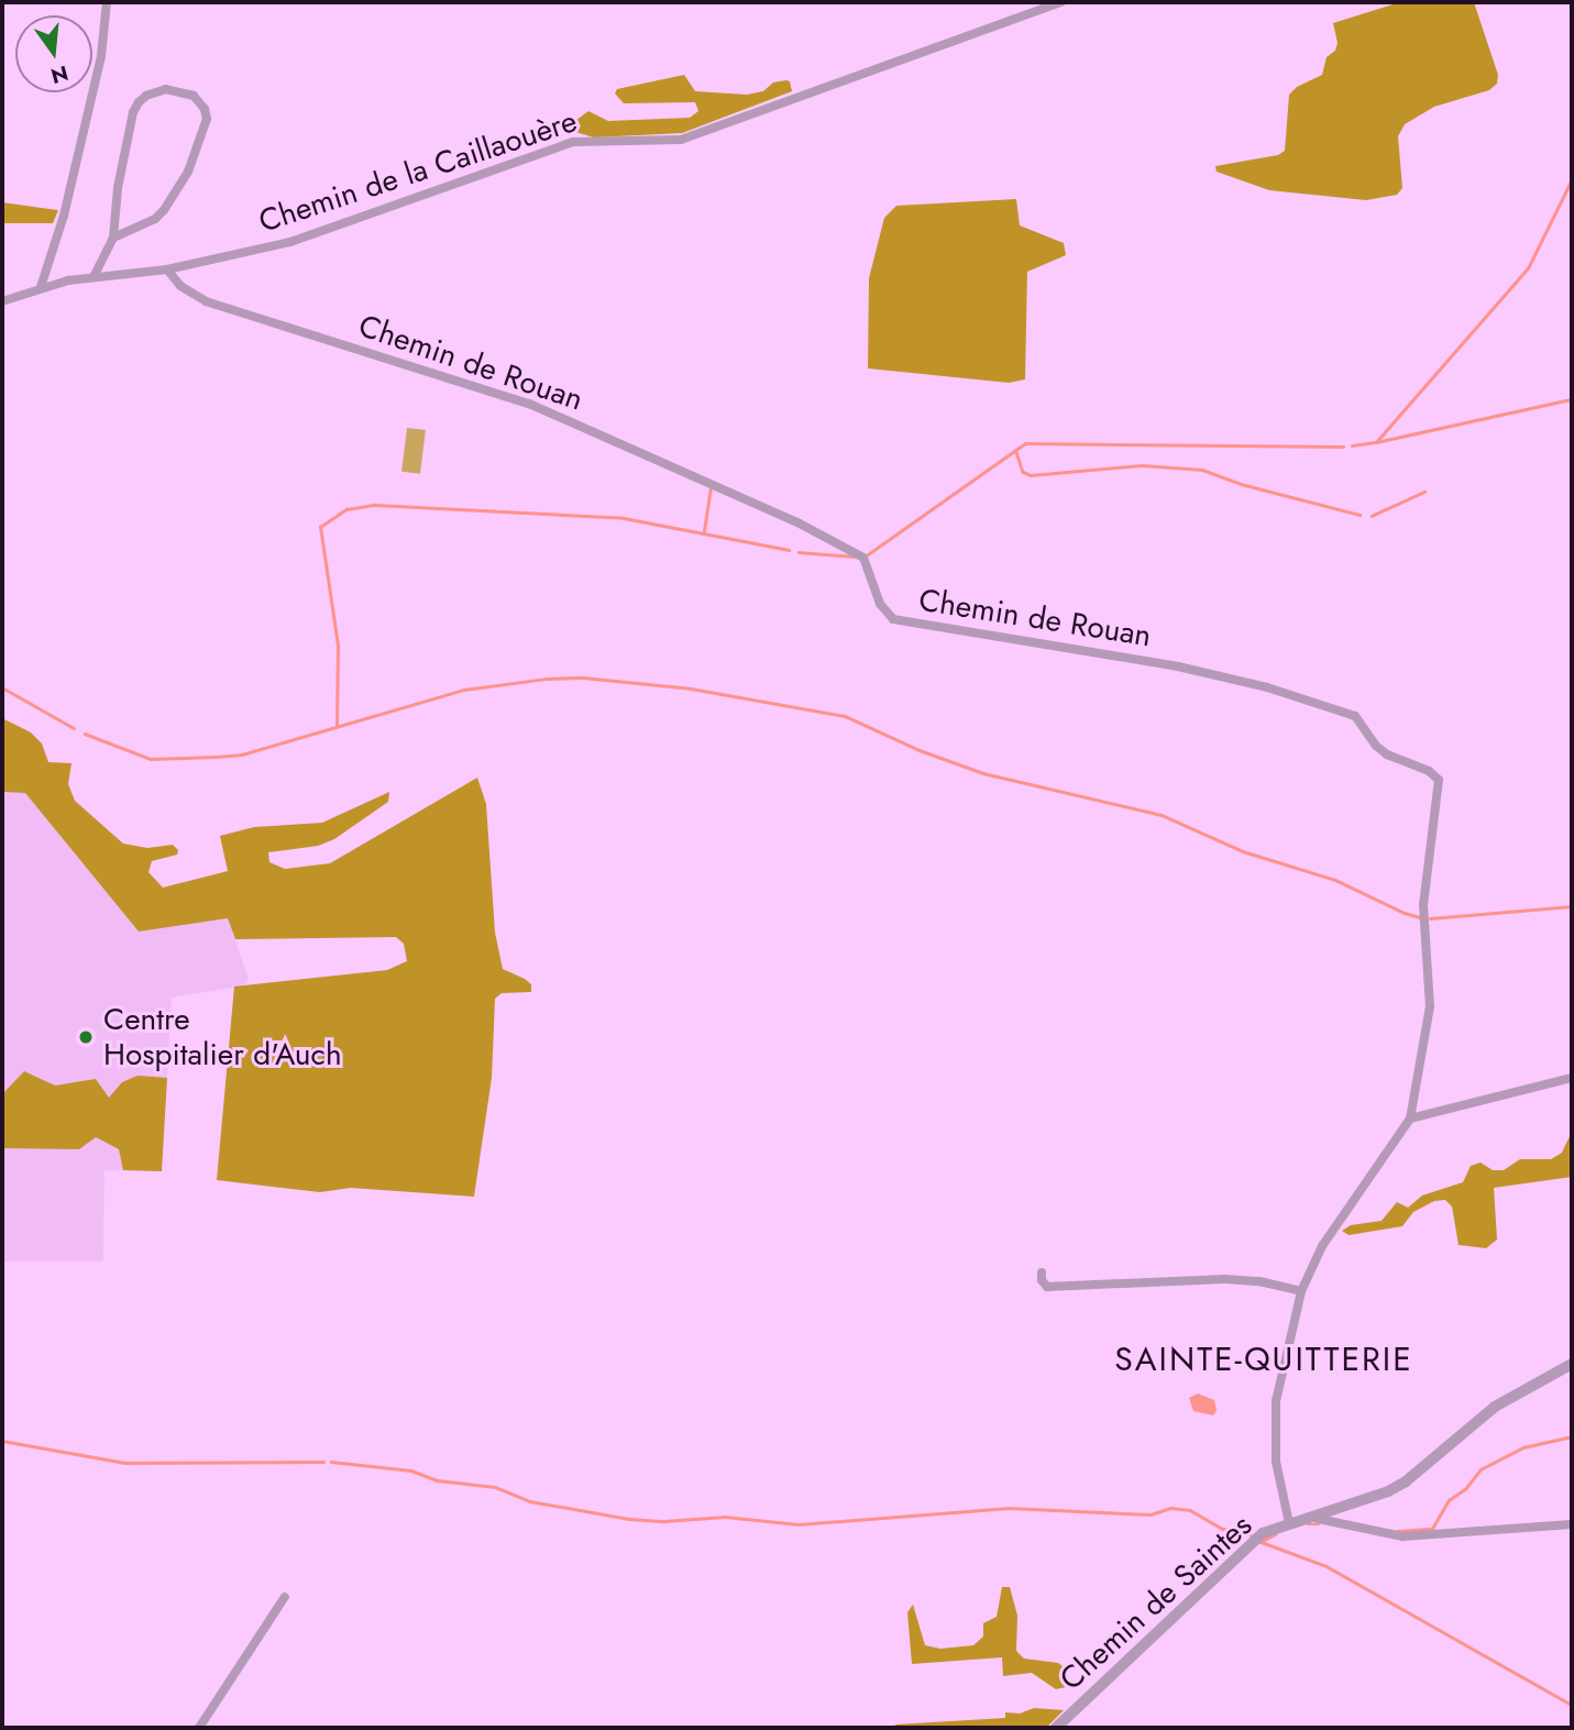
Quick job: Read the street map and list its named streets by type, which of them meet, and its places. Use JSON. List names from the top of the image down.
{
  "streets": {
    "street": ["Chemin de la Caillaouère", "Chemin de Rouan", "Chemin de Saintes"]
  },
  "crossings": [
    ["Chemin de la Caillaouère", "Chemin de Rouan"]
  ],
  "districts": ["SAINTE-QUITTERIE"],
  "places": ["Centre Hospitalier d'Auch"],
  "north": "bottom"
}
